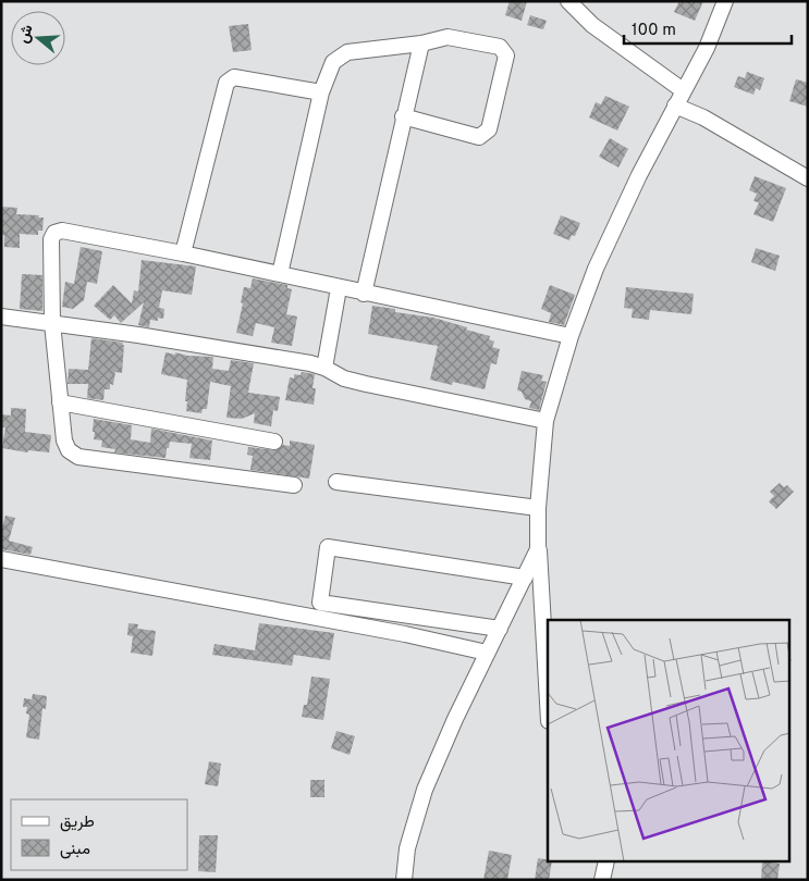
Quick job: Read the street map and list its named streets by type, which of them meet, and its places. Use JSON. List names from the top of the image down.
{
  "legend": ["طريق", "مبنى"],
  "scale_bar": "100 m",
  "north": "left"
}
